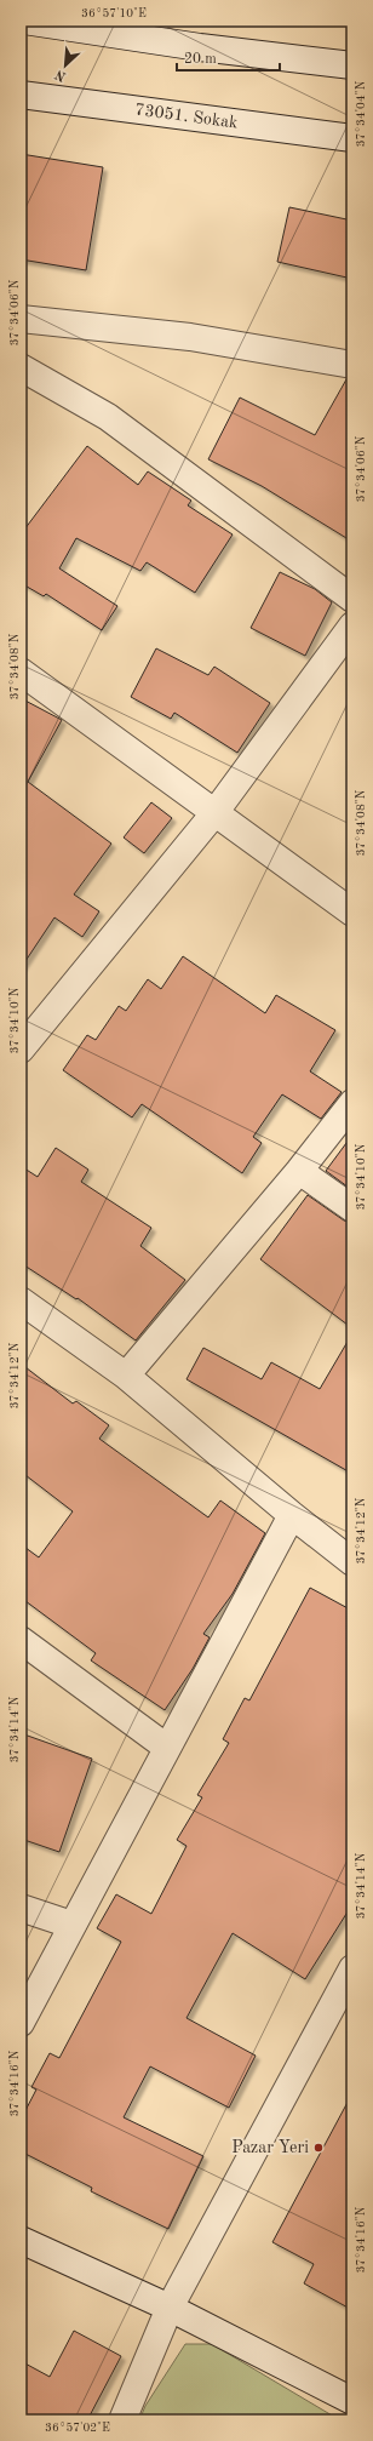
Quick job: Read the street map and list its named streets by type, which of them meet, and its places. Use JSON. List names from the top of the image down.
{
  "streets": {
    "street": ["73051. Sokak"]
  },
  "places": ["Pazar Yeri"],
  "scale_bar": "20 m",
  "north": "bottom left",
  "coordinates": [
    "36°57'10\"E",
    "37°34'04\"N",
    "37°34'06\"N",
    "37°34'08\"N",
    "37°34'10\"N",
    "37°34'12\"N",
    "37°34'14\"N",
    "37°34'16\"N",
    "36°57'02\"E"
  ]
}
